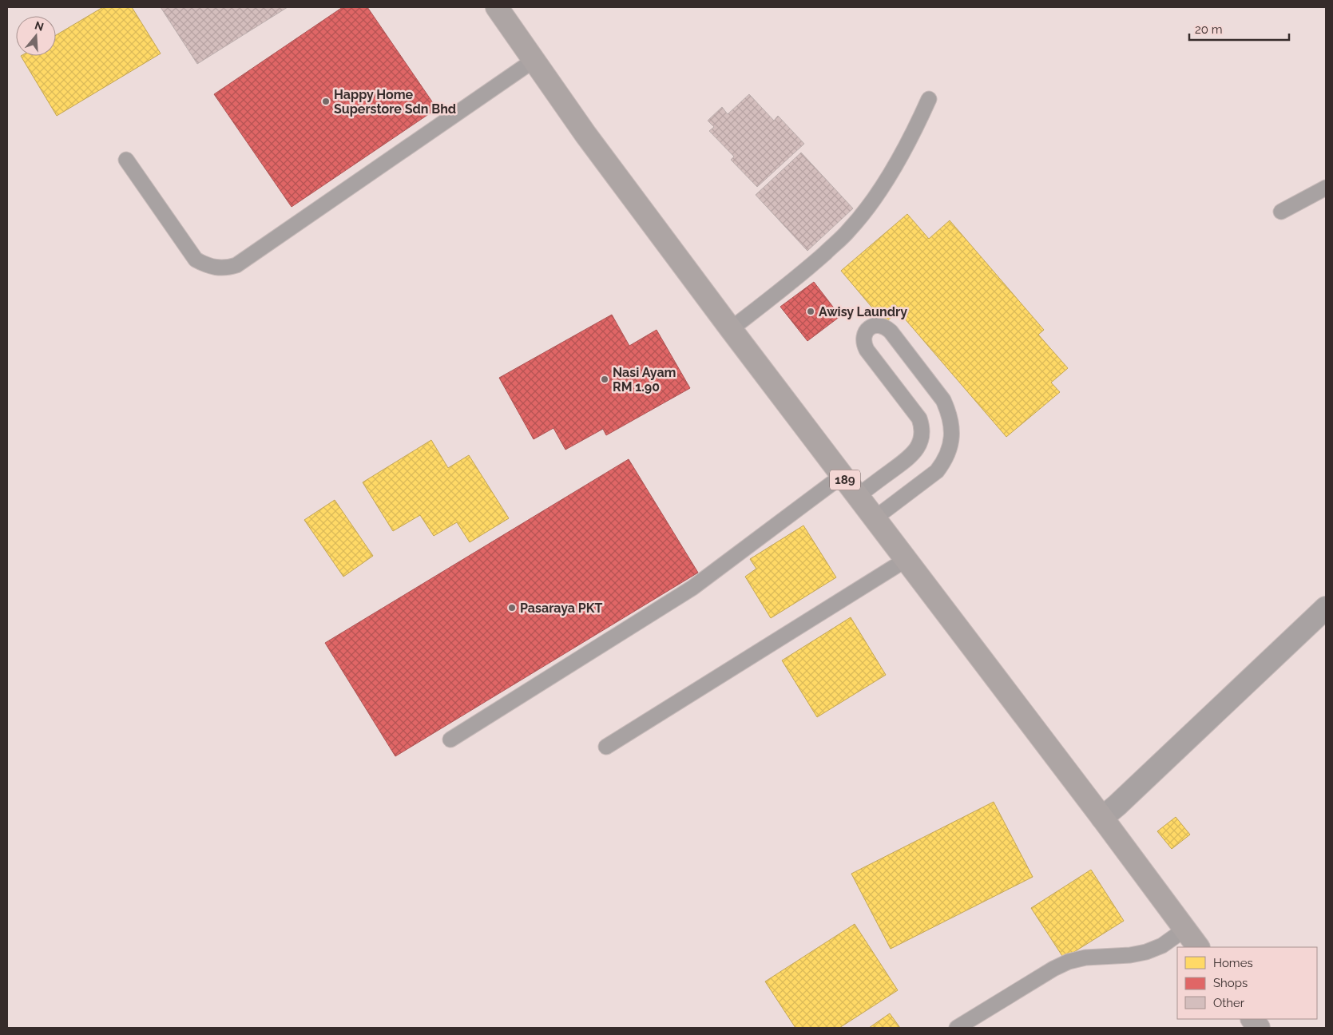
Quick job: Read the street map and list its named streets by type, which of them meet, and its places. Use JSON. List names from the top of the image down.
{
  "streets": {
    "main road": ["189"]
  },
  "places": [
    "Happy Home Superstore Sdn Bhd",
    "Awisy Laundry",
    "Nasi Ayam RM 1.90",
    "Pasaraya PKT"
  ],
  "legend": ["Homes", "Shops", "Other"],
  "scale_bar": "20 m",
  "north": "top"
}
